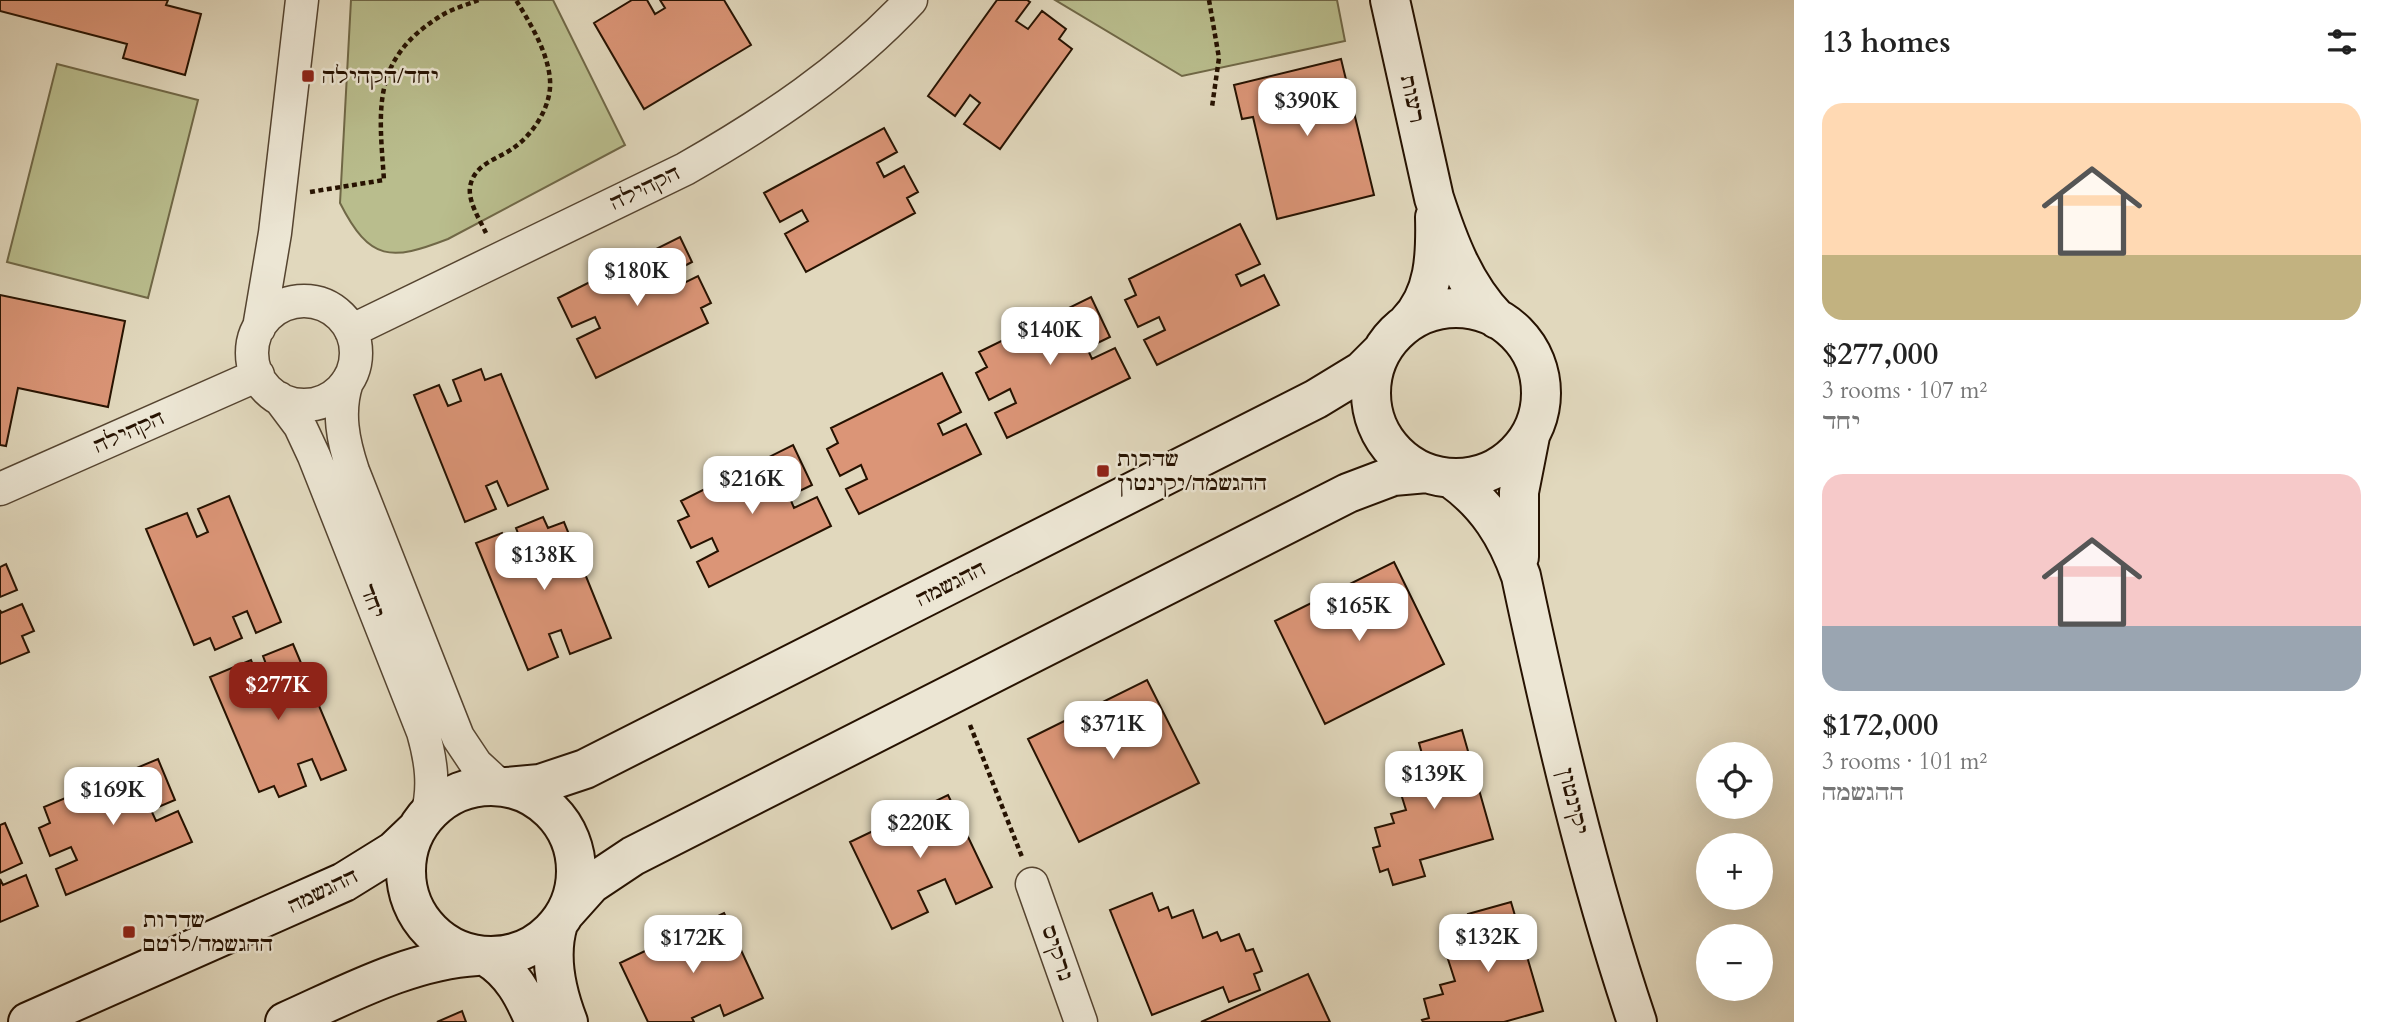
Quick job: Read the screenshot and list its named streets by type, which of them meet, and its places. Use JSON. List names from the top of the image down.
{
  "streets": {
    "street": [
      "רעות",
      "הקהילה",
      "ההגשמה",
      "יחד",
      "יקינטון",
      "נרקיס"
    ]
  },
  "crossings": [
    ["רעות", "ההגשמה"],
    ["רעות", "יקינטון"],
    ["הקהילה", "יחד"],
    ["ההגשמה", "יחד"],
    ["ההגשמה", "יקינטון"]
  ],
  "places": {
    "transit": ["יחד/הקהילה", "שדרות ההגשמה/יקינטון", "שדרות ההגשמה/לוטם"]
  },
  "page": {
    "heading": "13 homes",
    "price": [
      "$390K",
      "$180K",
      "$140K",
      "$216K",
      "$138K",
      "$165K",
      "$277K",
      "$371K",
      "$139K",
      "$169K",
      "$220K",
      "$132K",
      "$172K"
    ],
    "list": [
      {
        "name": "$277,000",
        "note": "3 rooms · 107 m² · יחד"
      },
      {
        "name": "$172,000",
        "note": "3 rooms · 101 m² · ההגשמה"
      }
    ],
    "map_buttons": ["+", "−"]
  }
}
